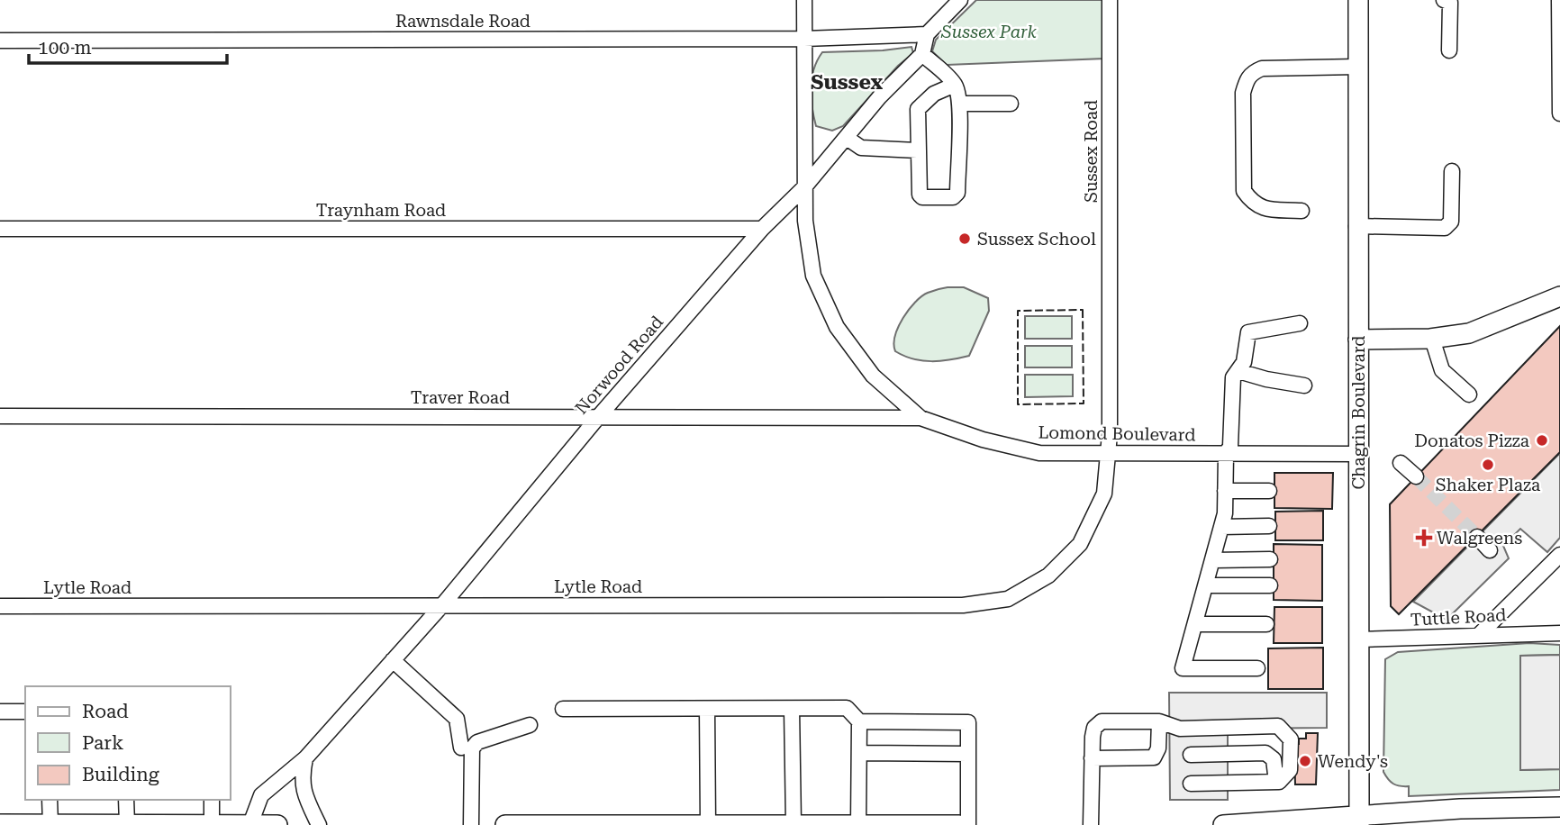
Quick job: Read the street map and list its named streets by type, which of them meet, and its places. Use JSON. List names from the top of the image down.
{
  "streets": {
    "main road": ["Chagrin Boulevard"],
    "street": [
      "Rawnsdale Road",
      "Sussex Road",
      "Traynham Road",
      "Norwood Road",
      "Traver Road",
      "Lomond Boulevard",
      "Lytle Road",
      "Tuttle Road"
    ]
  },
  "crossings": [
    ["Rawnsdale Road", "Lomond Boulevard"],
    ["Sussex Road", "Lomond Boulevard"],
    ["Sussex Road", "Lytle Road"],
    ["Traynham Road", "Norwood Road"],
    ["Norwood Road", "Traver Road"],
    ["Norwood Road", "Lomond Boulevard"],
    ["Norwood Road", "Lytle Road"],
    ["Traver Road", "Lomond Boulevard"],
    ["Chagrin Boulevard", "Lomond Boulevard"],
    ["Chagrin Boulevard", "Tuttle Road"],
    ["Lomond Boulevard", "Lytle Road"]
  ],
  "districts": ["Sussex"],
  "parks": ["Sussex Park"],
  "places": {
    "other": [
      "Sussex School",
      "Donatos Pizza",
      "Shaker Plaza",
      "Wendy's"
    ],
    "health": ["Walgreens"]
  },
  "legend": ["Road", "Park", "Building"],
  "scale_bar": "100 m"
}
